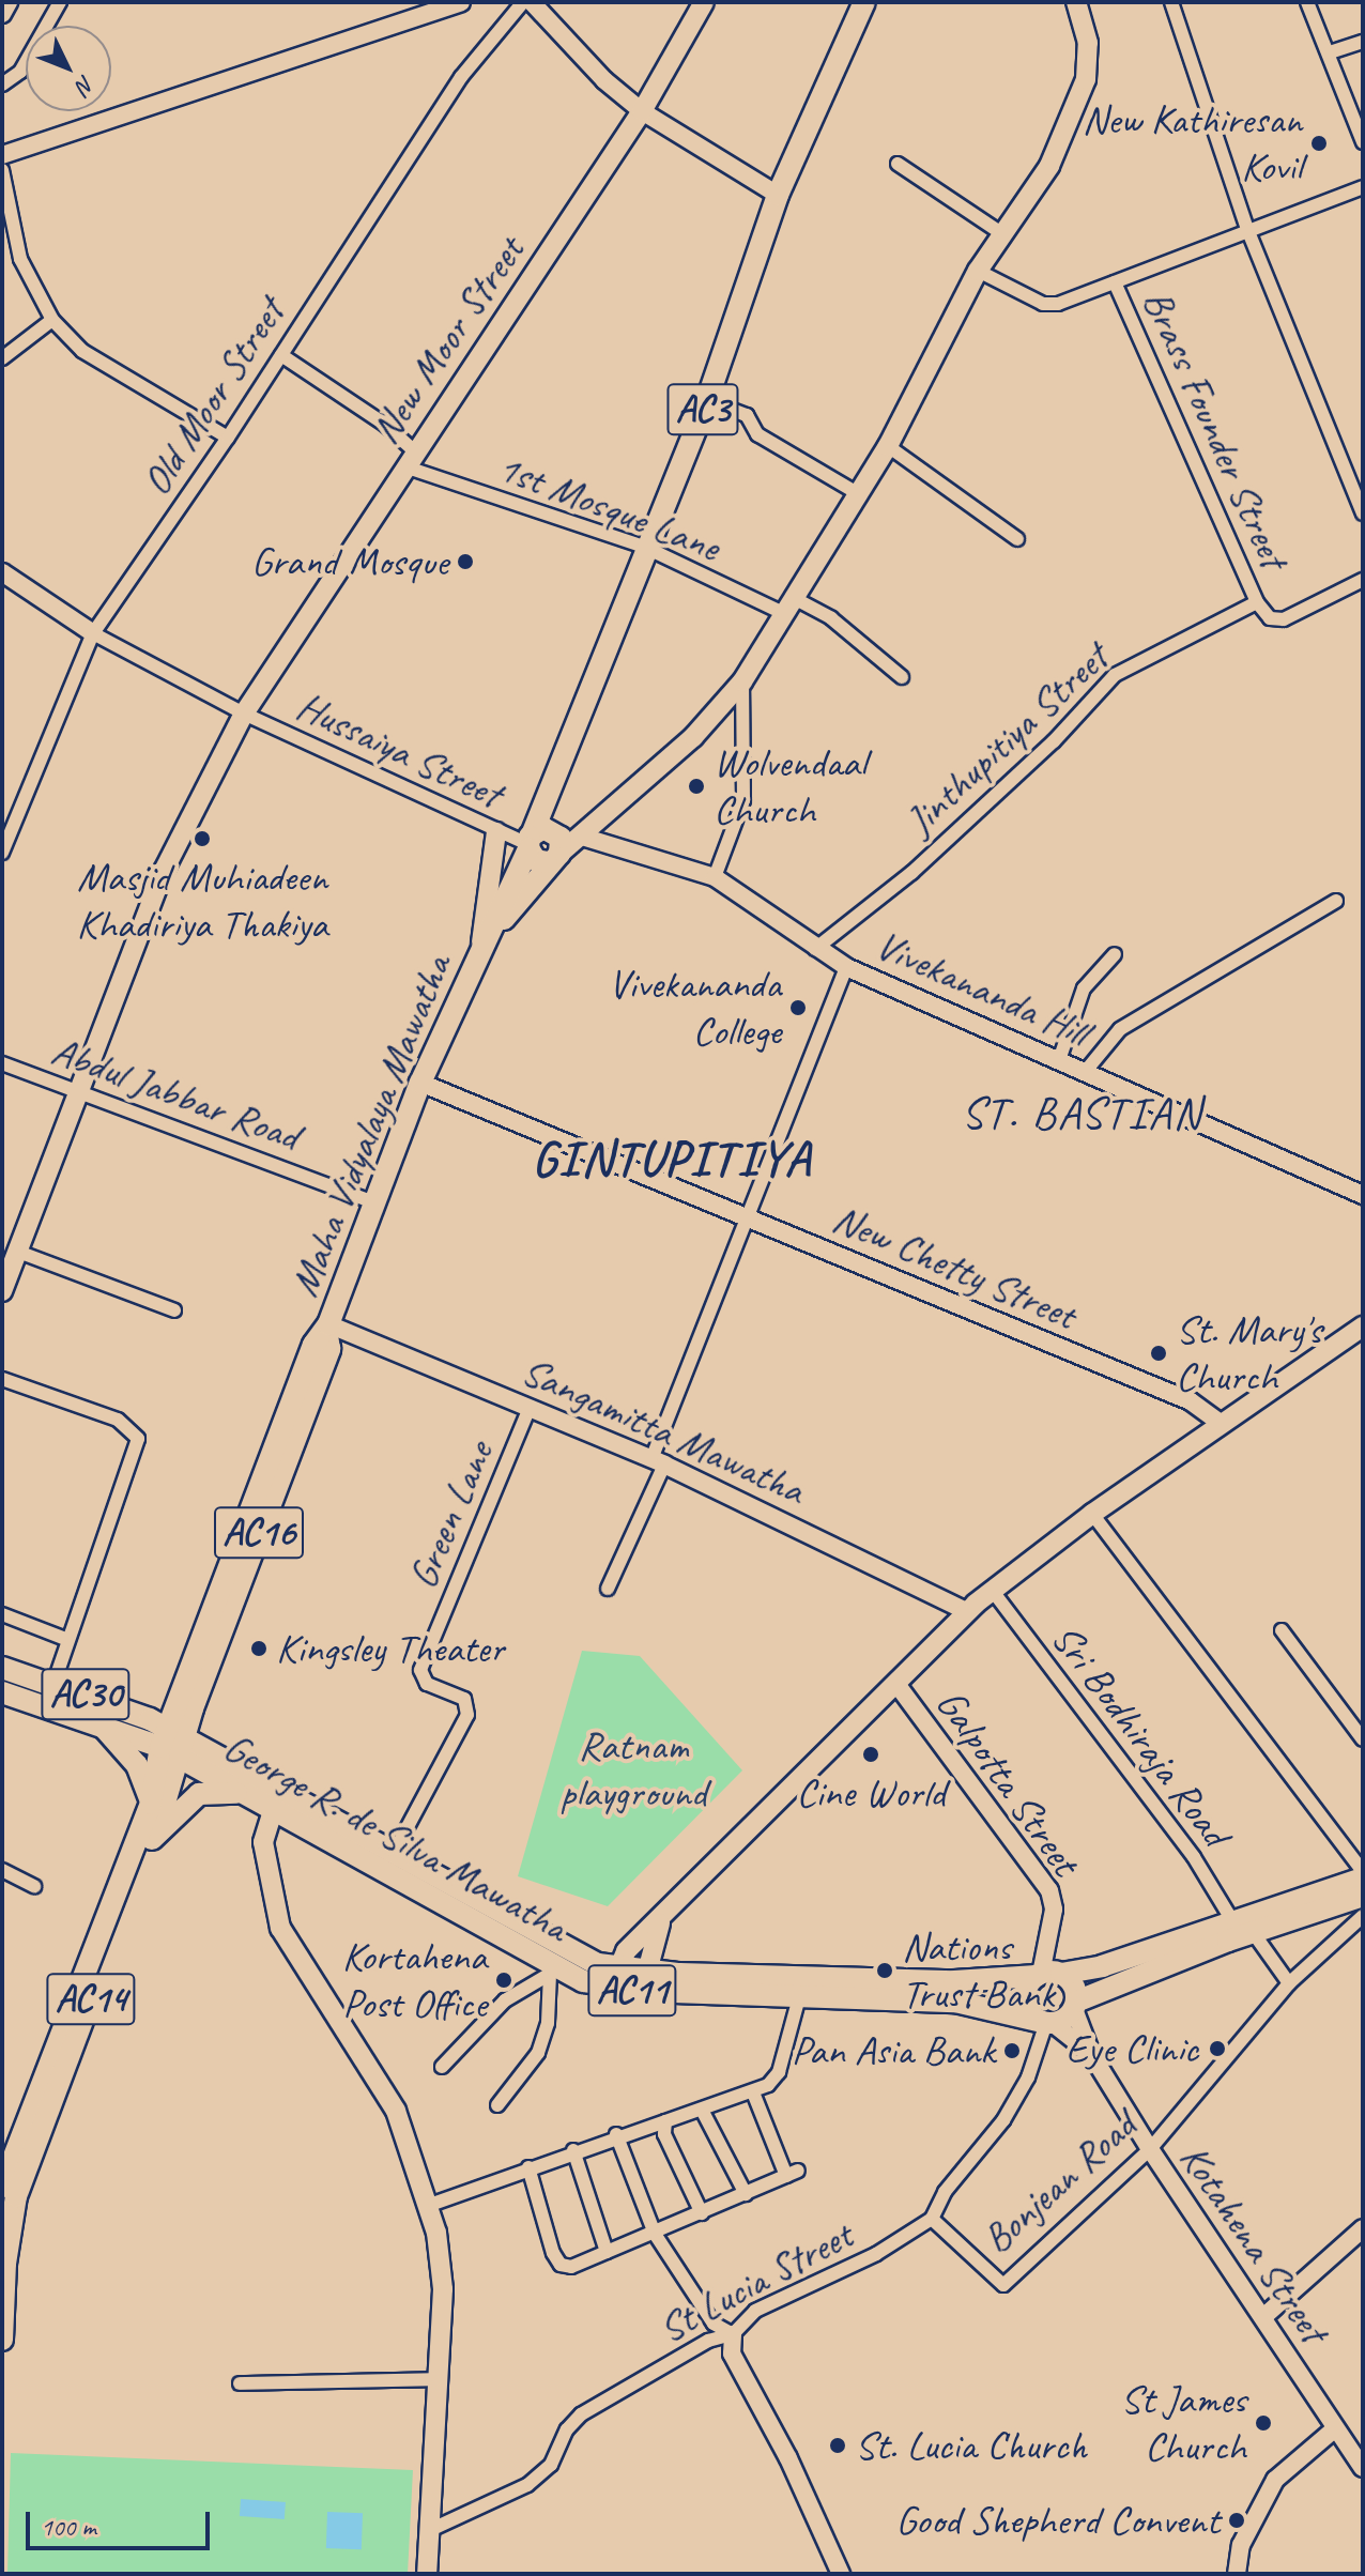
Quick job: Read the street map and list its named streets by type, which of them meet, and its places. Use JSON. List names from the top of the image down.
{
  "streets": {
    "main road": [
      "New Moor Street",
      "AC3",
      "Maha Vidyalaya Mawatha",
      "AC16",
      "AC30",
      "George R. de Silva Mawatha",
      "AC11",
      "AC14"
    ],
    "street": [
      "Old Moor Street",
      "Brass Founder Street",
      "1st Mosque Lane",
      "Jinthupitiya Street",
      "Hussaiya Street",
      "Vivekananda Hill",
      "Abdul Jabbar Road",
      "New Chetty Street",
      "Sangamitta Mawatha",
      "Green Lane",
      "Sri Bodhiraja Road",
      "Galpotta Street",
      "Bonjean Road",
      "Kotahena Street",
      "St Lucia Street"
    ]
  },
  "crossings": [
    ["New Moor Street", "1st Mosque Lane"],
    ["New Moor Street", "Hussaiya Street"],
    ["New Moor Street", "Abdul Jabbar Road"],
    ["Old Moor Street", "Hussaiya Street"],
    ["AC3", "1st Mosque Lane"],
    ["AC3", "Hussaiya Street"],
    ["AC3", "Maha Vidyalaya Mawatha"],
    ["Brass Founder Street", "Jinthupitiya Street"],
    ["Jinthupitiya Street", "Vivekananda Hill"],
    ["Hussaiya Street", "Maha Vidyalaya Mawatha"],
    ["Abdul Jabbar Road", "Maha Vidyalaya Mawatha"],
    ["Maha Vidyalaya Mawatha", "New Chetty Street"],
    ["Maha Vidyalaya Mawatha", "Sangamitta Mawatha"],
    ["Maha Vidyalaya Mawatha", "AC30"],
    ["Maha Vidyalaya Mawatha", "George R. de Silva Mawatha"],
    ["Maha Vidyalaya Mawatha", "AC14"],
    ["Sangamitta Mawatha", "Green Lane"],
    ["Green Lane", "George R. de Silva Mawatha"],
    ["AC30", "George R. de Silva Mawatha"],
    ["AC30", "AC14"],
    ["Sri Bodhiraja Road", "George R. de Silva Mawatha"],
    ["Sri Bodhiraja Road", "Bonjean Road"],
    ["Galpotta Street", "George R. de Silva Mawatha"],
    ["George R. de Silva Mawatha", "AC14"],
    ["George R. de Silva Mawatha", "Kotahena Street"],
    ["George R. de Silva Mawatha", "St Lucia Street"],
    ["Bonjean Road", "Kotahena Street"],
    ["Bonjean Road", "St Lucia Street"],
    ["Kotahena Street", "St Lucia Street"]
  ],
  "districts": ["ST. BASTIAN", "GINTUPITIYA"],
  "parks": ["Ratnam playground"],
  "places": [
    "New Kathiresan Kovil",
    "Grand Mosque",
    "Wolvendaal Church",
    "Masjid Muhiadeen Khadiriya Thakiya",
    "Vivekananda College",
    "St. Mary's Church",
    "Kingsley Theater",
    "Cine World",
    "Nations Trust Bank",
    "Kortahena Post Office",
    "Eye Clinic",
    "Pan Asia Bank",
    "St James Church",
    "St. Lucia Church",
    "Good Shepherd Convent"
  ],
  "scale_bar": "100 m",
  "north": "bottom right"
}
